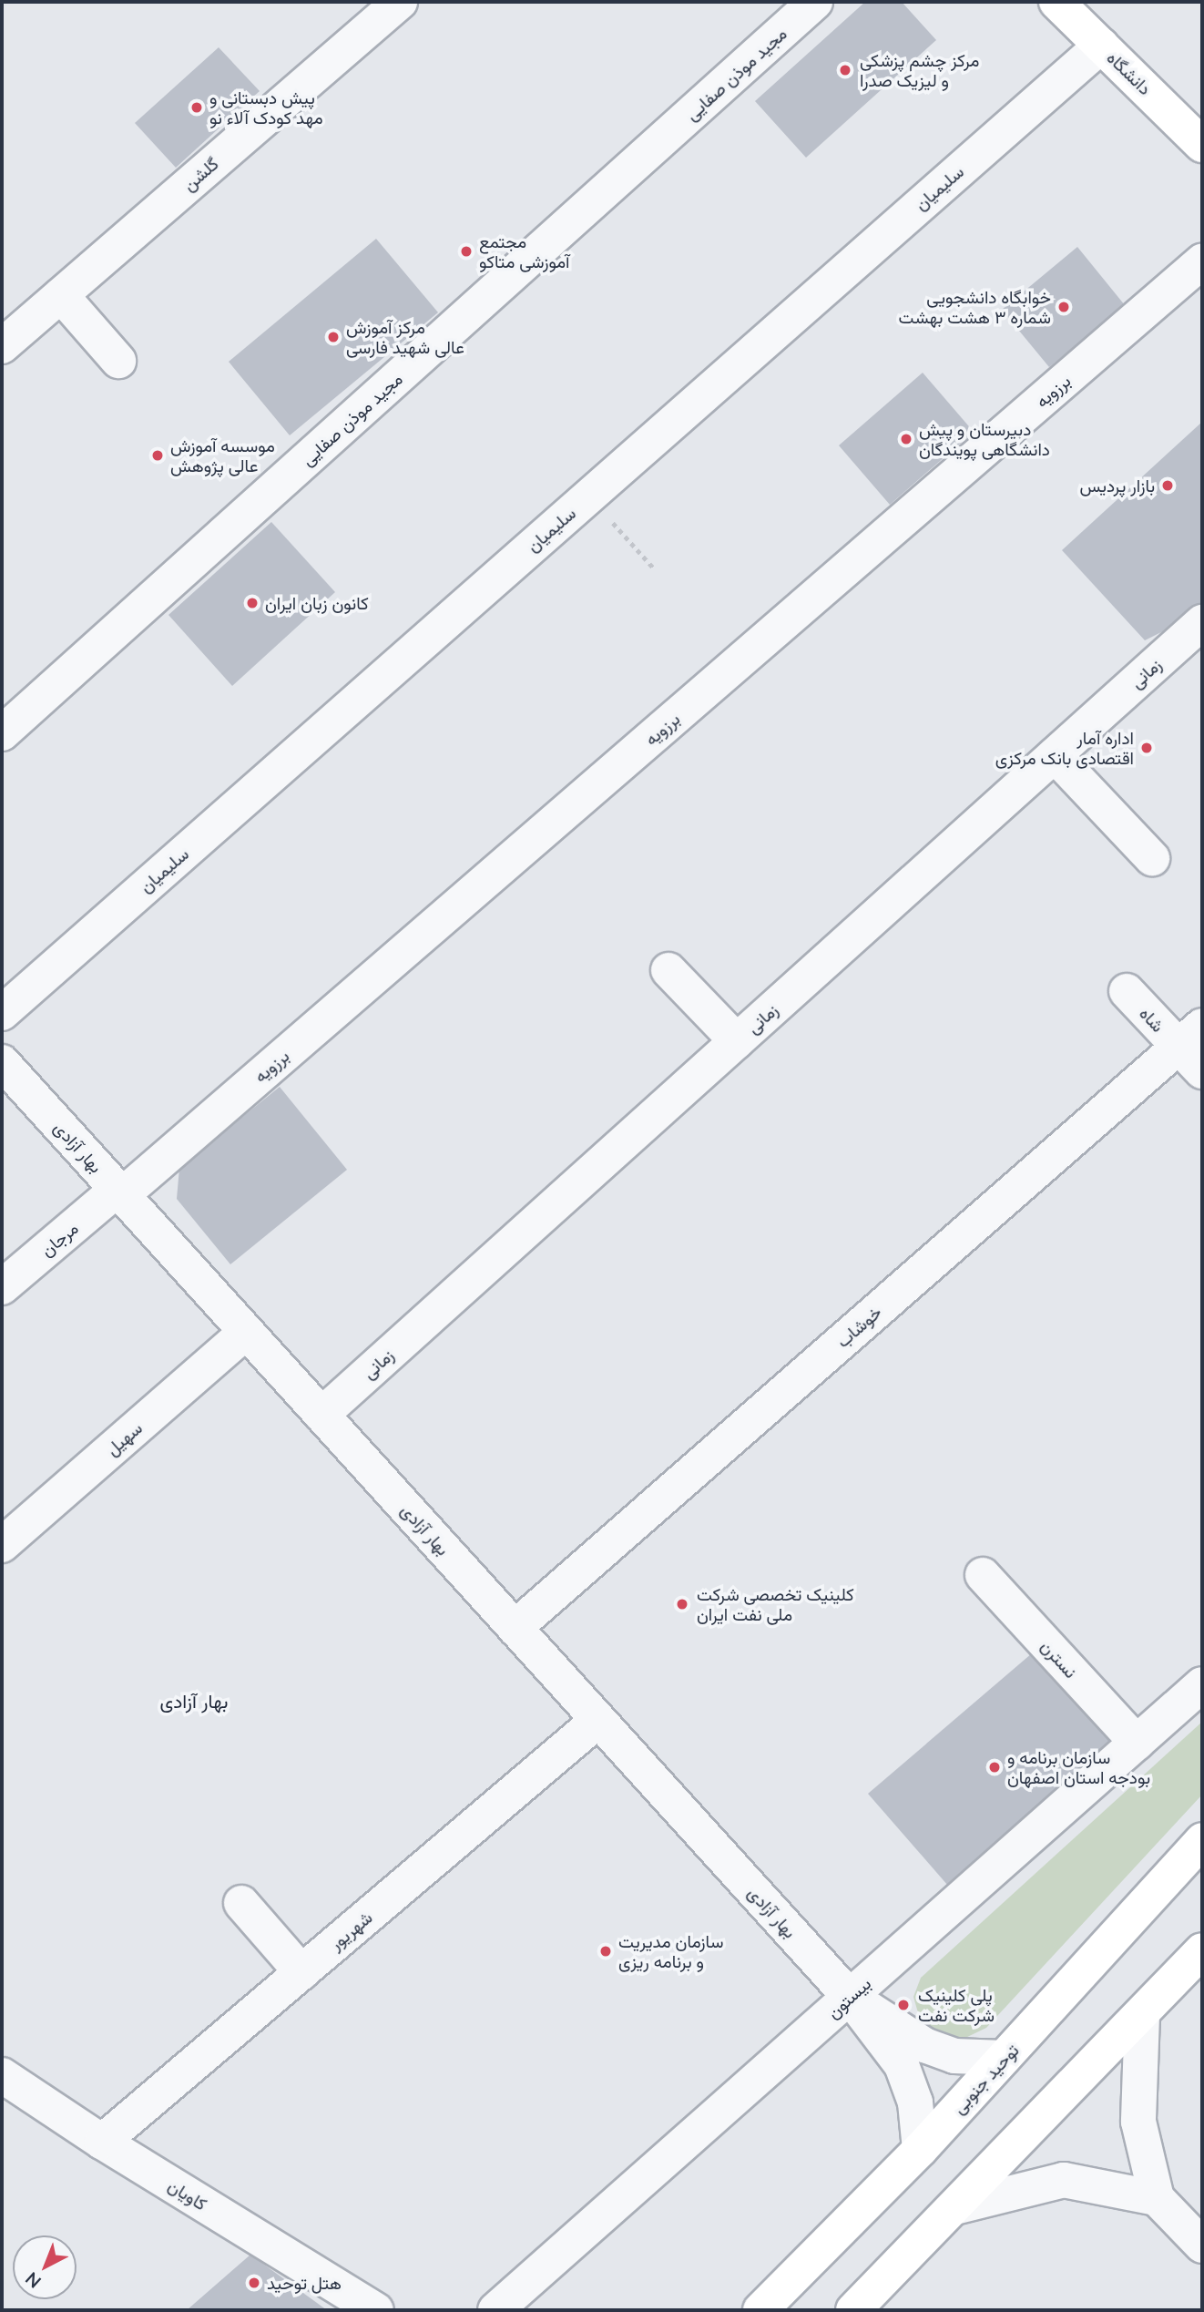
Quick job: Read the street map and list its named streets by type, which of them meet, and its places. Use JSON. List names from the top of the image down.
{
  "streets": {
    "main road": ["دانشگاه", "توحید جنوبی"],
    "street": [
      "مجید موذن صفایی",
      "گلشن",
      "سلیمیان",
      "برزویه",
      "زمانی",
      "شاه",
      "بهار آزادی",
      "مرجان",
      "خوشاب",
      "سهیل",
      "نسترن",
      "شهریور",
      "بیستون",
      "کاویان"
    ]
  },
  "crossings": [
    ["دانشگاه", "سلیمیان"],
    ["برزویه", "بهار آزادی"],
    ["برزویه", "مرجان"],
    ["زمانی", "بهار آزادی"],
    ["شاه", "خوشاب"],
    ["بهار آزادی", "مرجان"],
    ["بهار آزادی", "خوشاب"],
    ["بهار آزادی", "سهیل"],
    ["بهار آزادی", "شهریور"],
    ["بهار آزادی", "بیستون"],
    ["بهار آزادی", "توحید جنوبی"],
    ["نسترن", "بیستون"],
    ["شهریور", "کاویان"]
  ],
  "districts": ["بهار آزادی"],
  "places": [
    "مرکز چشم پزشکی و لیزیک صدرا",
    "پیش دبستانی و مهد کودک آلاء نو",
    "مجتمع آموزشی متاکو",
    "خوابگاه دانشجویی شماره ۳ هشت بهشت",
    "مرکز آموزش عالی شهید فارسی",
    "دبیرستان و پیش دانشگاهی پویندگان",
    "موسسه آموزش عالی پژوهش",
    "بازار پردیس",
    "کانون زبان ایران",
    "اداره آمار اقتصادی بانک مرکزی",
    "کلینیک تخصصی شرکت ملی نفت ایران",
    "سازمان برنامه و بودجه استان اصفهان",
    "سازمان مدیریت و برنامه ریزی",
    "پلی کلینیک شرکت نفت",
    "هتل توحید"
  ],
  "north": "bottom left"
}
